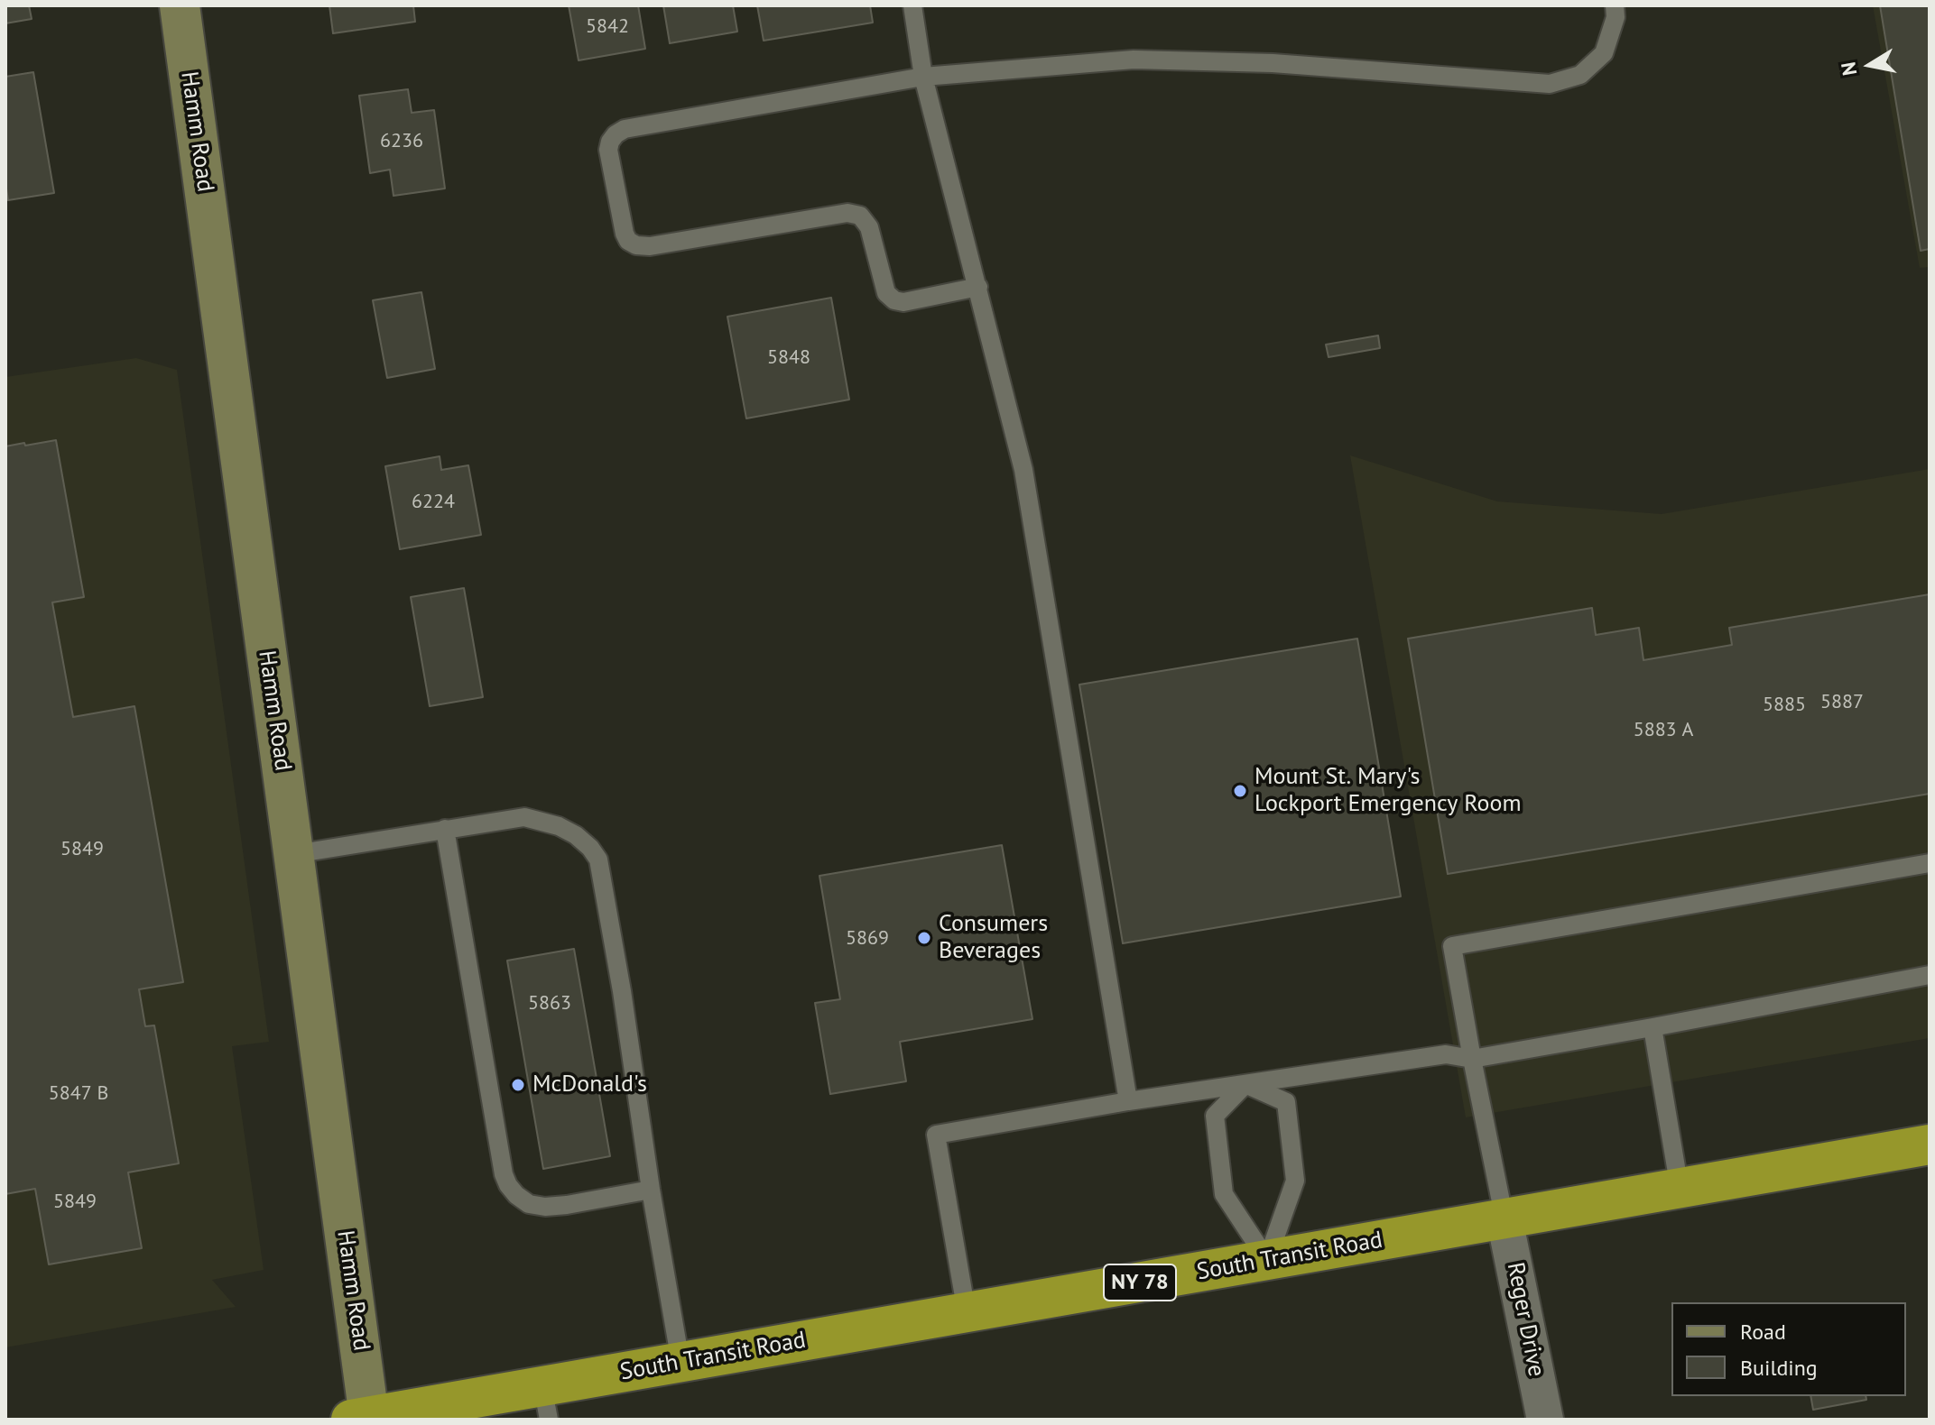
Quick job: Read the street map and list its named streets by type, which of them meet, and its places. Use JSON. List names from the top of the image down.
{
  "streets": {
    "highway": ["South Transit Road", "NY 78"],
    "street": ["Hamm Road", "Reger Drive"]
  },
  "crossings": [
    ["Hamm Road", "South Transit Road"],
    ["South Transit Road", "Reger Drive"]
  ],
  "places": ["Mount St. Mary's Lockport Emergency Room", "Consumers Beverages", "McDonald's"],
  "house_numbers": [
    "5842",
    "6236",
    "5848",
    "6224",
    "5887",
    "5885",
    "5883 A",
    "5849",
    "5869",
    "5863",
    "5847 B",
    "5849"
  ],
  "legend": ["Road", "Building"],
  "north": "left"
}
